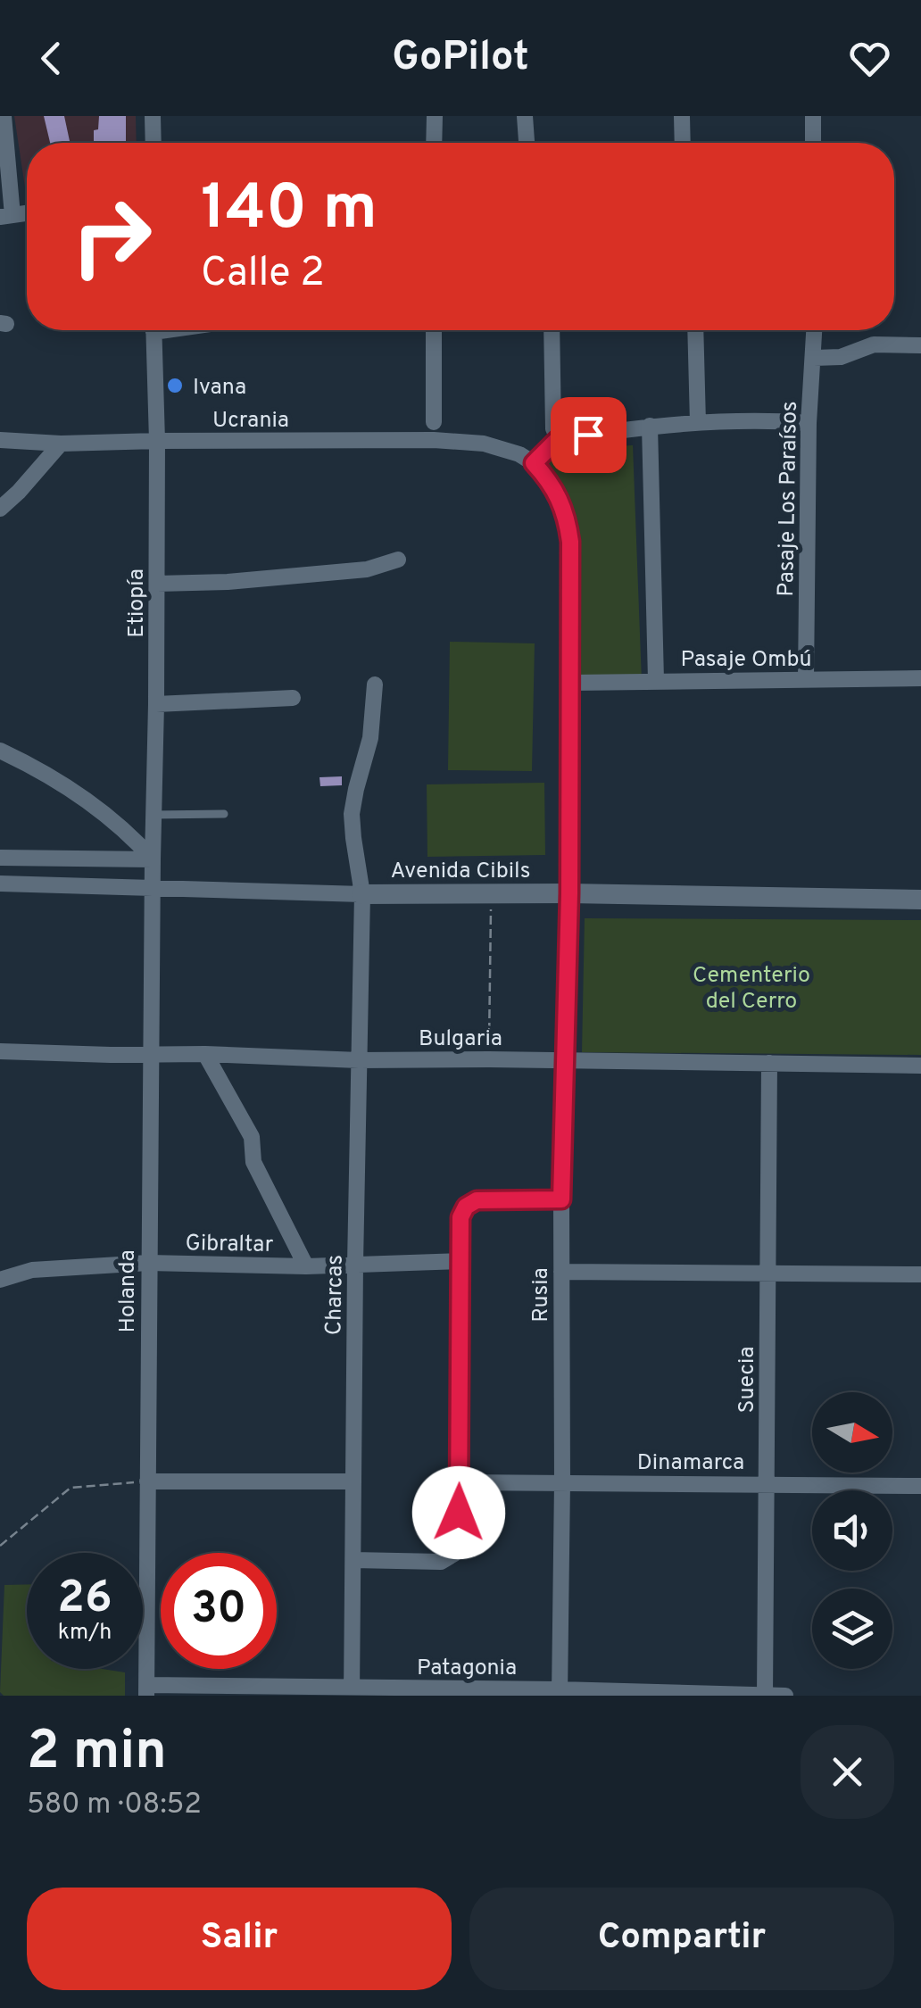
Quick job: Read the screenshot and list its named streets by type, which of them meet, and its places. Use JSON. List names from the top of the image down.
{
  "streets": {
    "street": [
      "Ucrania",
      "Pasaje Los Paraísos",
      "Etiopía",
      "Pasaje Ombú",
      "Avenida Cibils",
      "Bulgaria",
      "Gibraltar",
      "Holanda",
      "Charcas",
      "Rusia",
      "Suecia",
      "Dinamarca",
      "Patagonia"
    ]
  },
  "crossings": [
    ["Ucrania", "Etiopía"],
    ["Ucrania", "Rusia"],
    ["Pasaje Los Paraísos", "Pasaje Ombú"],
    ["Etiopía", "Avenida Cibils"],
    ["Etiopía", "Holanda"],
    ["Pasaje Ombú", "Rusia"],
    ["Avenida Cibils", "Holanda"],
    ["Avenida Cibils", "Charcas"],
    ["Avenida Cibils", "Rusia"],
    ["Bulgaria", "Holanda"],
    ["Bulgaria", "Charcas"],
    ["Bulgaria", "Rusia"],
    ["Bulgaria", "Suecia"],
    ["Gibraltar", "Holanda"],
    ["Gibraltar", "Charcas"],
    ["Holanda", "Patagonia"],
    ["Charcas", "Patagonia"],
    ["Rusia", "Dinamarca"],
    ["Rusia", "Patagonia"],
    ["Suecia", "Dinamarca"],
    ["Suecia", "Patagonia"]
  ],
  "parks": ["Cementerio del Cerro"],
  "places": ["Ivana"],
  "north": "right",
  "page": {
    "header": "GoPilot",
    "turn": ["140 m", "Calle 2"],
    "speed": "26 km/h",
    "limit": "30",
    "heading": ["2 min", "580 m · 08:52"],
    "buttons": ["Salir", "Compartir"]
  }
}
